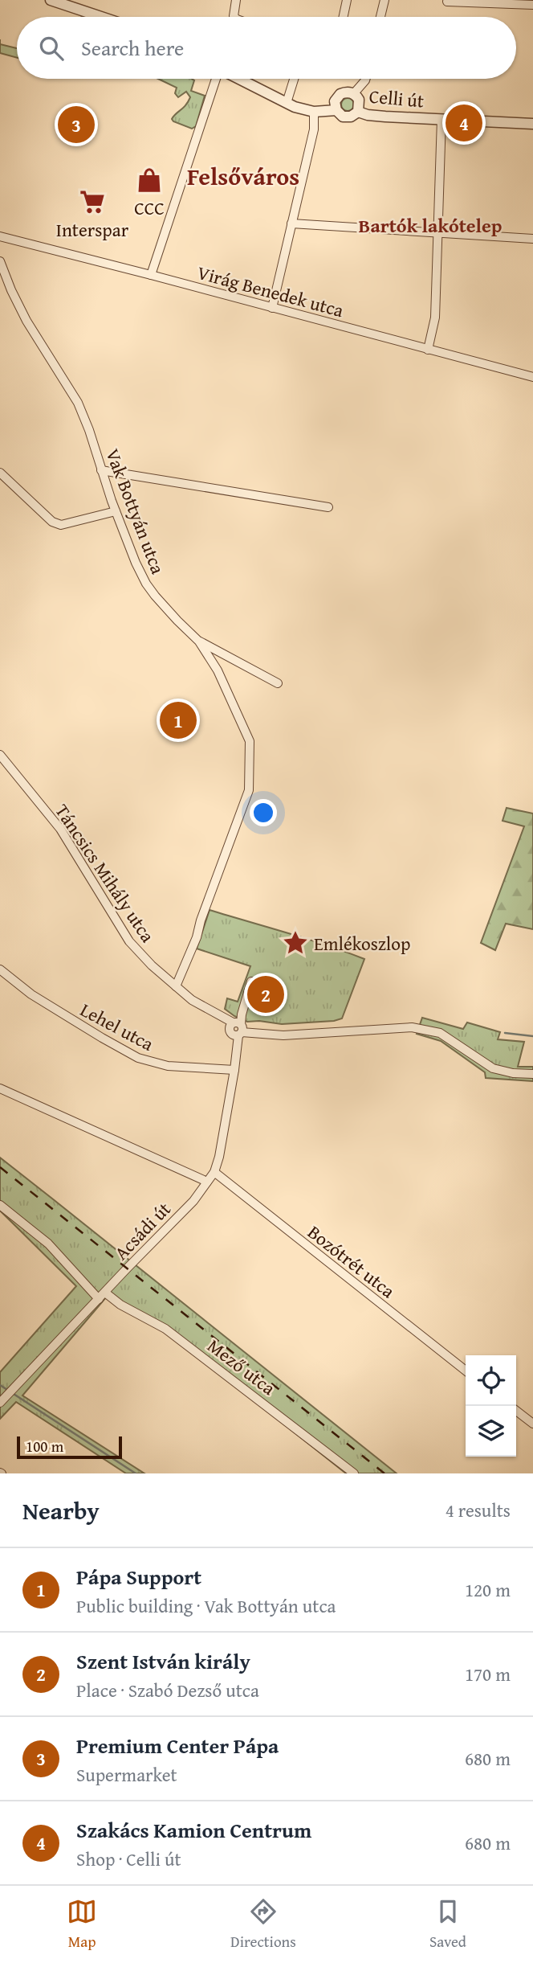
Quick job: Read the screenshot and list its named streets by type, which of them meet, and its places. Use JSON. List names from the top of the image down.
{
  "streets": {
    "street": [
      "Celli út",
      "Virág Benedek utca",
      "Vak Bottyán utca",
      "Táncsics Mihály utca",
      "Lehel utca",
      "Acsádi út",
      "Bozótrét utca",
      "Mező utca"
    ]
  },
  "crossings": [
    ["Vak Bottyán utca", "Táncsics Mihály utca"],
    ["Táncsics Mihály utca", "Acsádi út"],
    ["Lehel utca", "Acsádi út"],
    ["Acsádi út", "Bozótrét utca"],
    ["Acsádi út", "Mező utca"]
  ],
  "districts": ["Felsőváros", "Bartók lakótelep"],
  "places": {
    "shop": ["CCC"],
    "supermarket": ["Interspar"],
    "place": ["Emlékoszlop"]
  },
  "scale_bar": "100 m",
  "page": {
    "search": "Search here",
    "pins": [
      "4",
      "3",
      "1",
      "2"
    ],
    "scale": "100 m",
    "heading": ["Nearby", "4 results"],
    "list": [
      {
        "mark": "1",
        "name": "Pápa Support",
        "note": "Public building · Vak Bottyán utca",
        "value": "120 m"
      },
      {
        "mark": "2",
        "name": "Szent István király",
        "note": "Place · Szabó Dezső utca",
        "value": "170 m"
      },
      {
        "mark": "3",
        "name": "Premium Center Pápa",
        "note": "Supermarket",
        "value": "680 m"
      },
      {
        "mark": "4",
        "name": "Szakács Kamion Centrum",
        "note": "Shop · Celli út",
        "value": "680 m"
      }
    ],
    "nav": ["Map", "Directions", "Saved"]
  }
}
